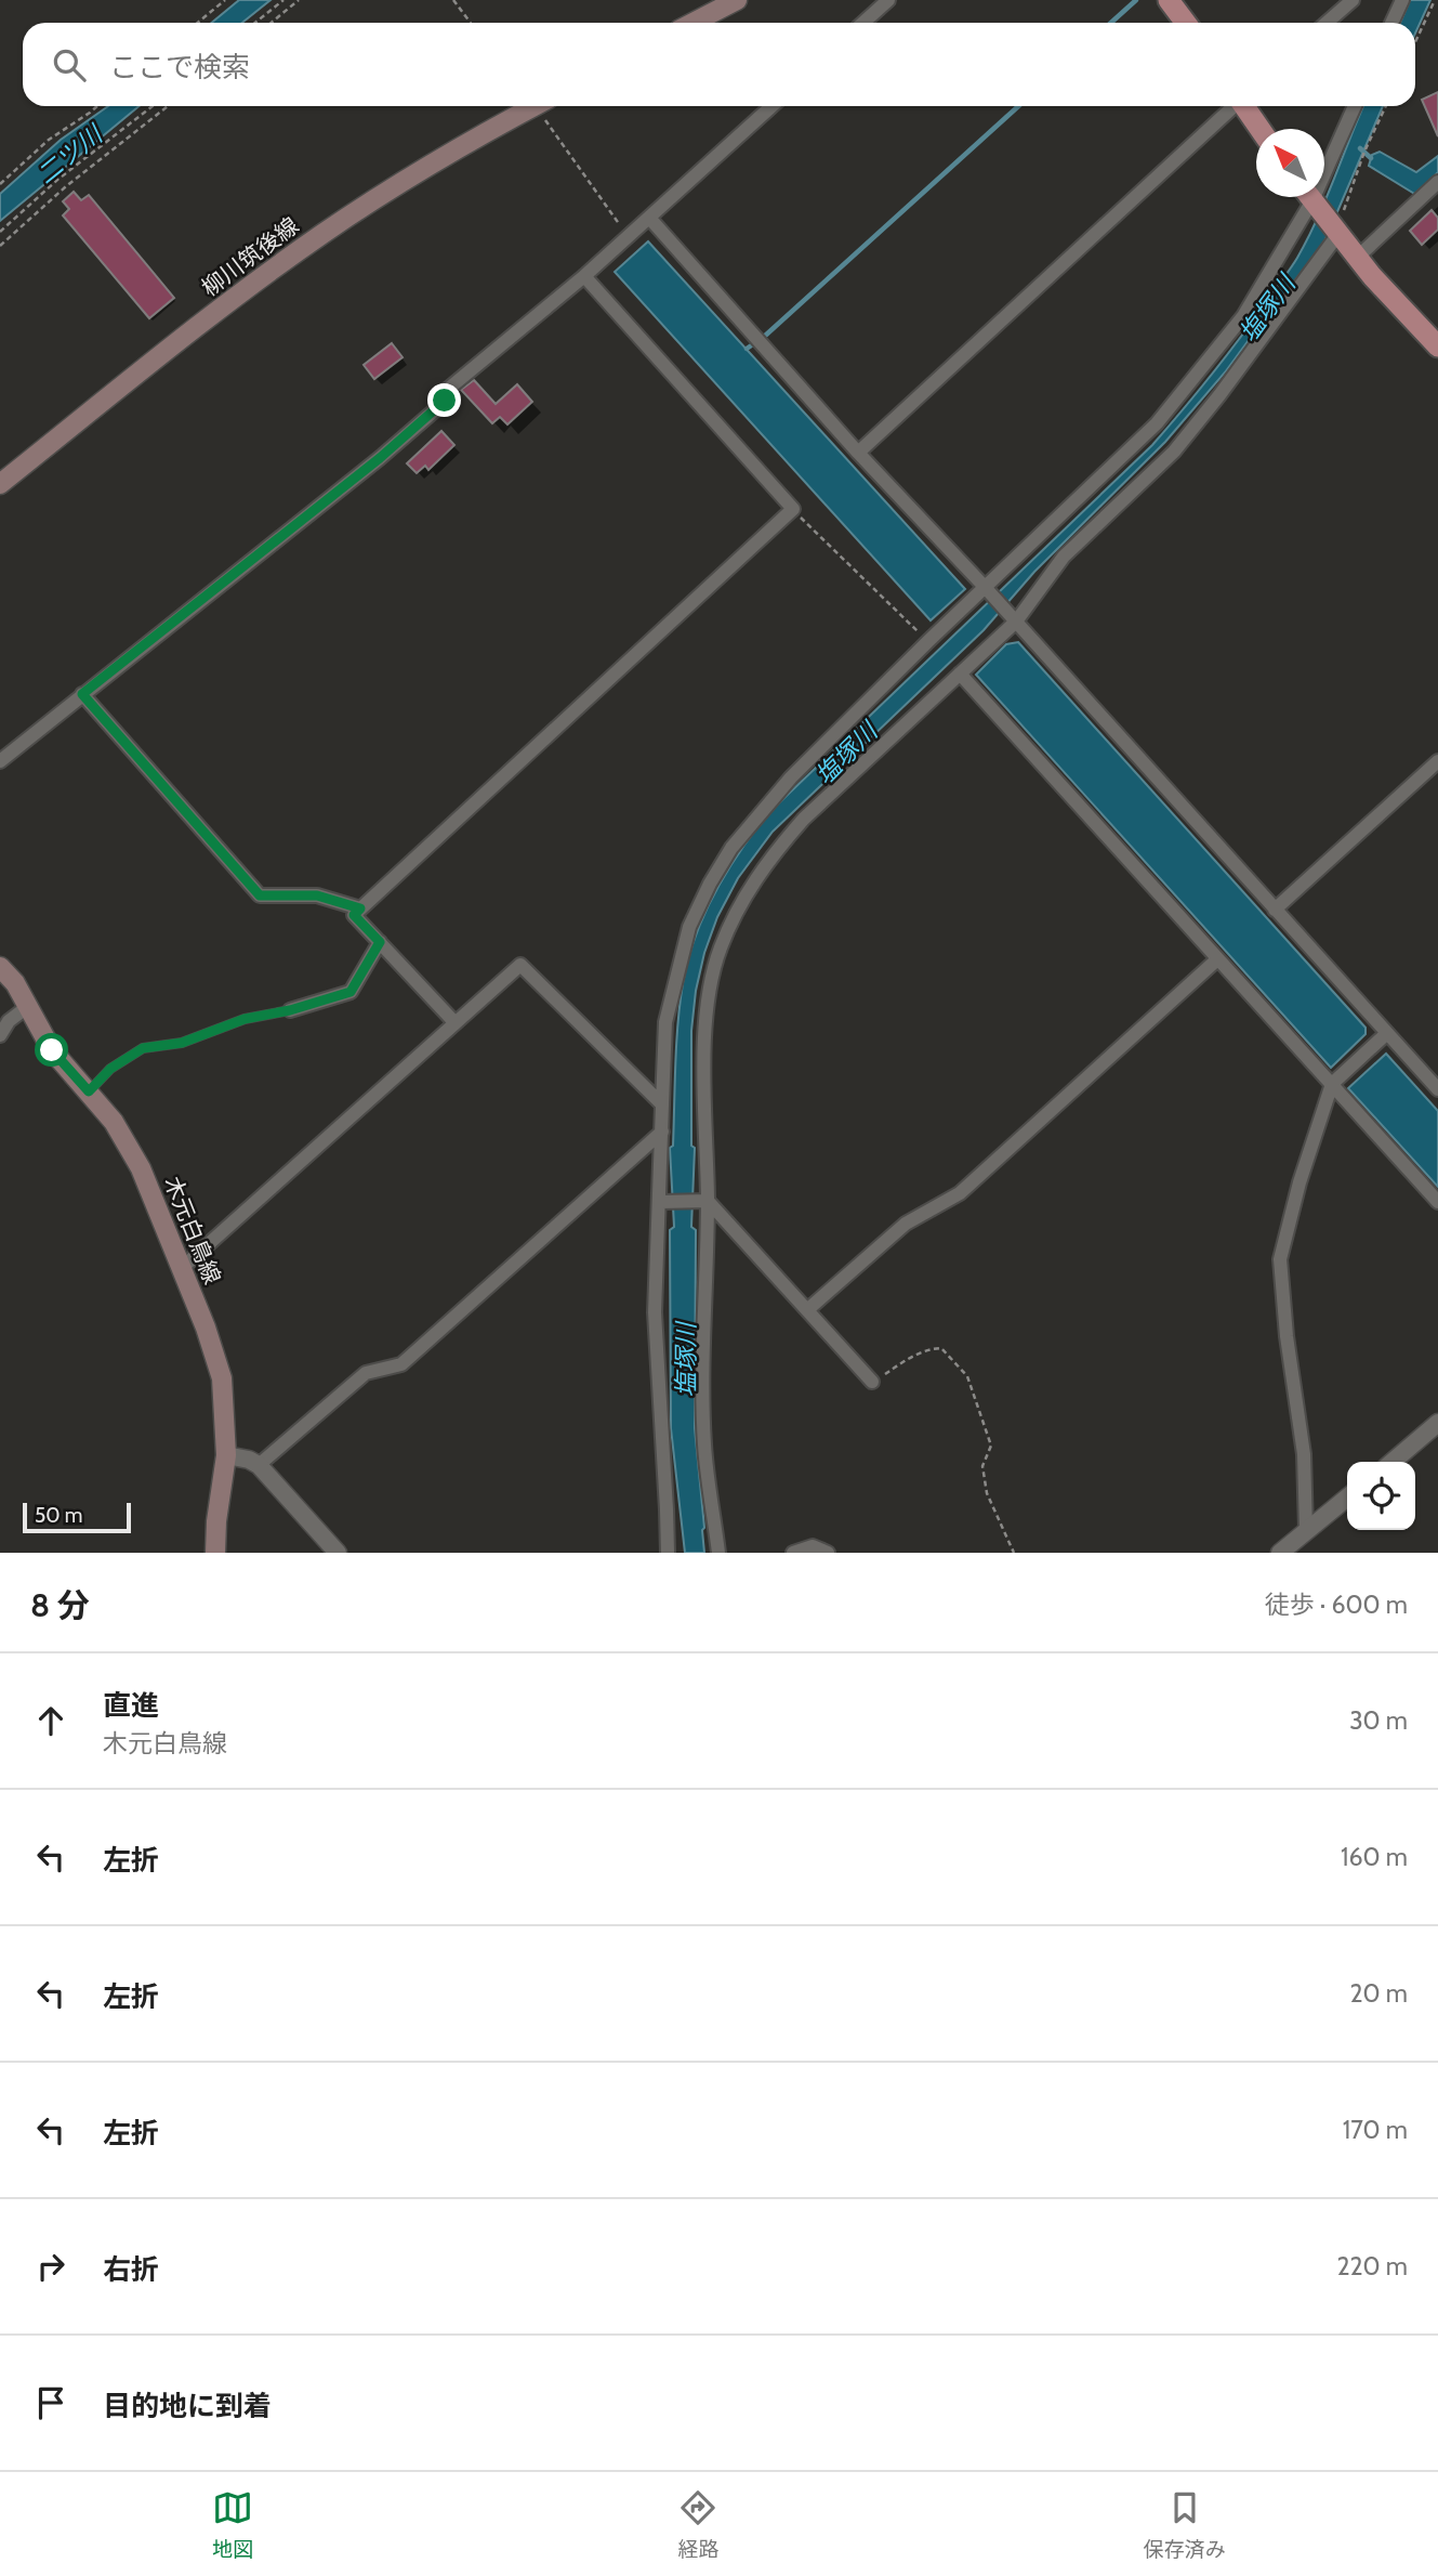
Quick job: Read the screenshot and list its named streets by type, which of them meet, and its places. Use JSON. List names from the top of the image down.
{
  "streets": {
    "main road": ["柳川筑後線", "木元白鳥線"]
  },
  "water": ["二ツ川", "塩塚川"],
  "scale_bar": "50 m",
  "north": "top left",
  "page": {
    "search": "ここで検索",
    "scale": "50 m",
    "heading": ["8 分", "徒歩 · 600 m"],
    "list": [
      ["直進", "木元白鳥線", "30 m"],
      ["左折", "160 m"],
      ["左折", "20 m"],
      ["左折", "170 m"],
      ["右折", "220 m"],
      "目的地に到着"
    ],
    "nav": ["地図", "経路", "保存済み"]
  }
}
